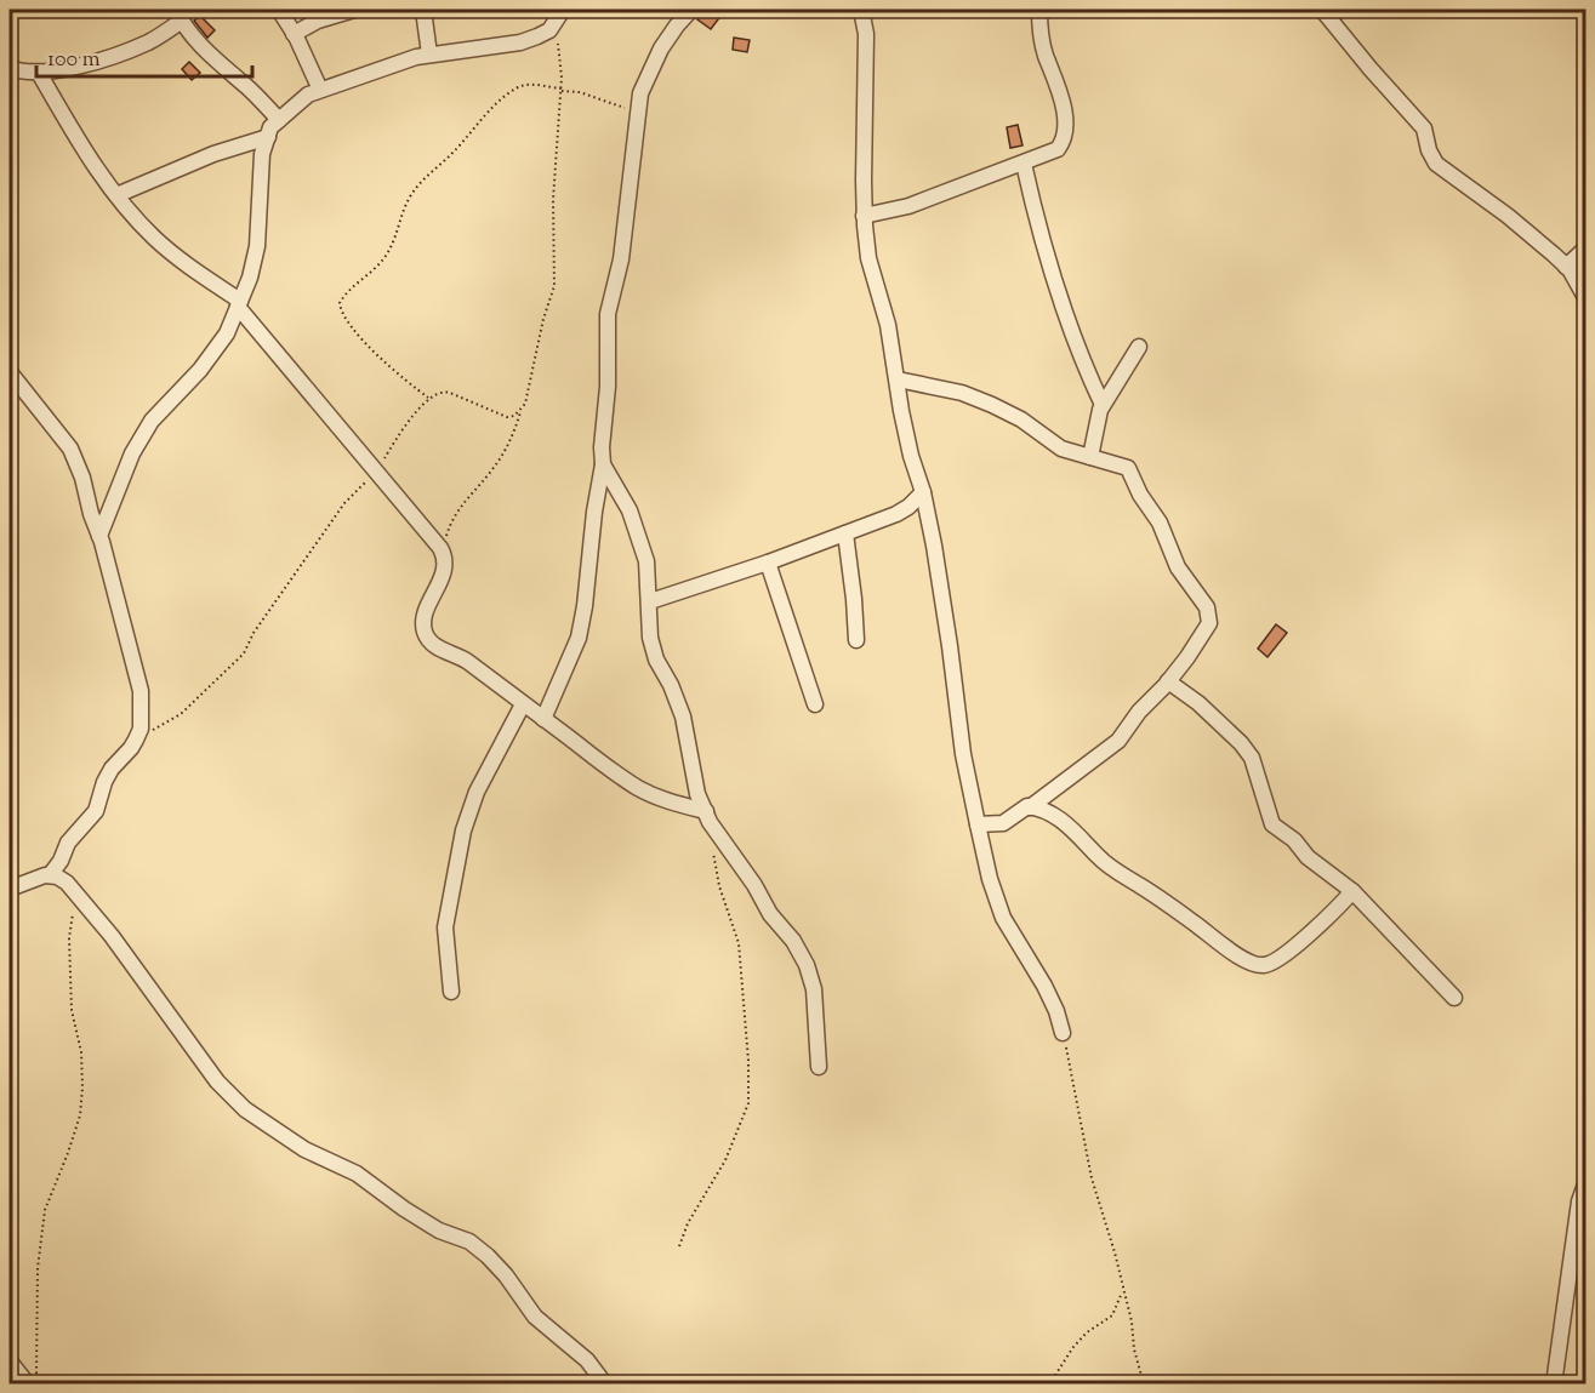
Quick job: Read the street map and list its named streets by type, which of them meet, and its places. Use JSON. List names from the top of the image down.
{
  "scale_bar": "100 m"
}
